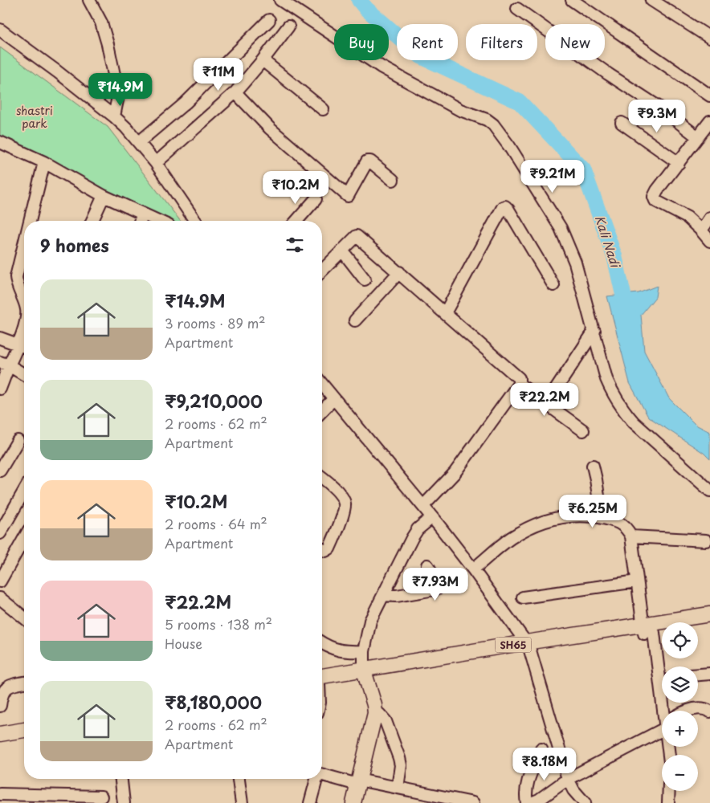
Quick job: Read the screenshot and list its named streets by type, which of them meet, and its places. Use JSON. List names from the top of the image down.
{
  "streets": {
    "main road": ["SH65"]
  },
  "water": ["Kali Nadi"],
  "parks": ["shastri park"],
  "page": {
    "chip": [
      "Buy",
      "Rent",
      "Filters",
      "New"
    ],
    "price": [
      "₹11M",
      "₹14.9M",
      "₹9.3M",
      "₹9.21M",
      "₹10.2M",
      "₹22.2M",
      "₹6.25M",
      "₹7.93M",
      "₹8.18M"
    ],
    "heading": "9 homes",
    "list": [
      {
        "name": "₹14.9M",
        "note": "3 rooms · 89 m² · Apartment"
      },
      {
        "name": "₹9,210,000",
        "note": "2 rooms · 62 m² · Apartment"
      },
      {
        "name": "₹10.2M",
        "note": "2 rooms · 64 m² · Apartment"
      },
      {
        "name": "₹22.2M",
        "note": "5 rooms · 138 m² · House"
      },
      {
        "name": "₹8,180,000",
        "note": "2 rooms · 62 m² · Apartment"
      }
    ],
    "map_buttons": ["+", "−"]
  }
}
